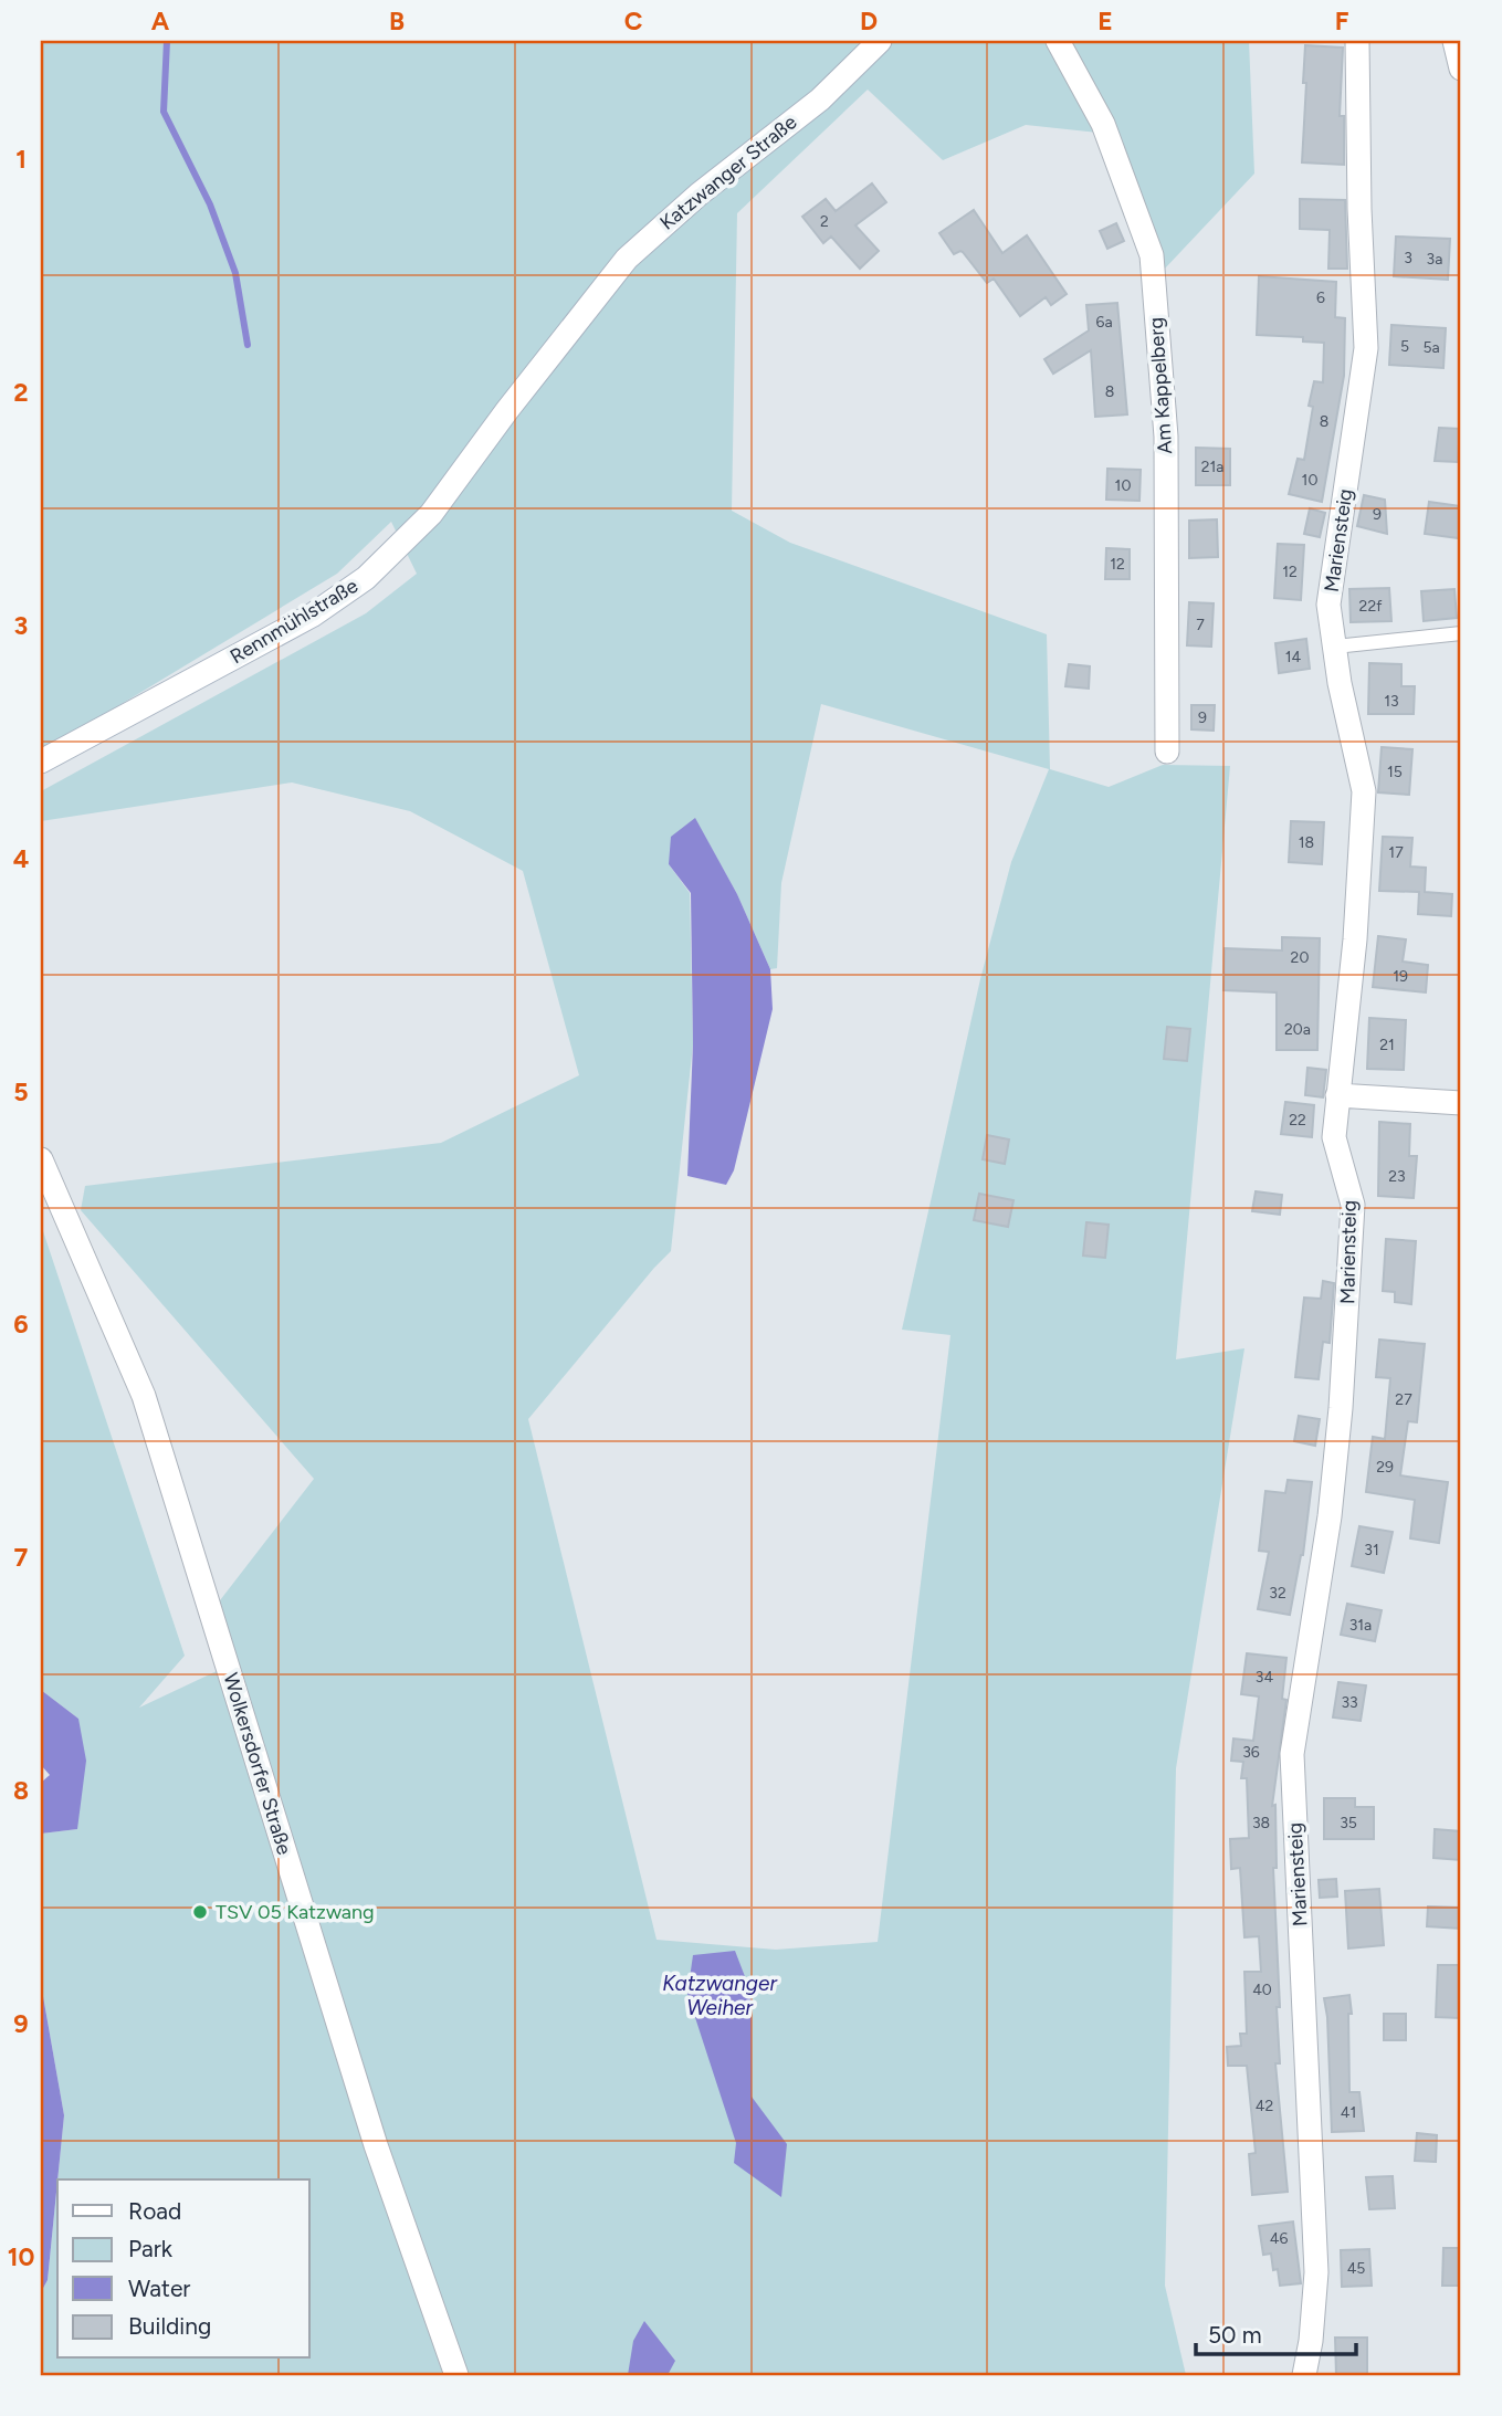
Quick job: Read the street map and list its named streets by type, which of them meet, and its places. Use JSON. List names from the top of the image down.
{
  "streets": {
    "street": [
      "Katzwanger Straße",
      "Am Kappelberg",
      "Mariensteig",
      "Rennmühlstraße",
      "Wolkersdorfer Straße"
    ]
  },
  "crossings": [
    ["Katzwanger Straße", "Rennmühlstraße"]
  ],
  "water": ["Katzwanger Weiher"],
  "places": ["TSV 05 Katzwang"],
  "house_numbers": [
    "2",
    "3",
    "3a",
    "6",
    "6a",
    "5",
    "5a",
    "8",
    "8",
    "21a",
    "10",
    "10",
    "9",
    "12",
    "12",
    "22f",
    "7",
    "14",
    "13",
    "9",
    "15",
    "18",
    "17",
    "20",
    "19",
    "20a",
    "21",
    "22",
    "23",
    "27",
    "29",
    "31",
    "32",
    "31a",
    "34",
    "33",
    "36",
    "38",
    "35",
    "40",
    "42",
    "41",
    "46",
    "45"
  ],
  "legend": [
    "Road",
    "Park",
    "Water",
    "Building"
  ],
  "scale_bar": "50 m",
  "grid": {
    "columns": [
      "A",
      "B",
      "C",
      "D",
      "E",
      "F"
    ],
    "rows": [
      "1",
      "2",
      "3",
      "4",
      "5",
      "6",
      "7",
      "8",
      "9",
      "10"
    ]
  }
}
